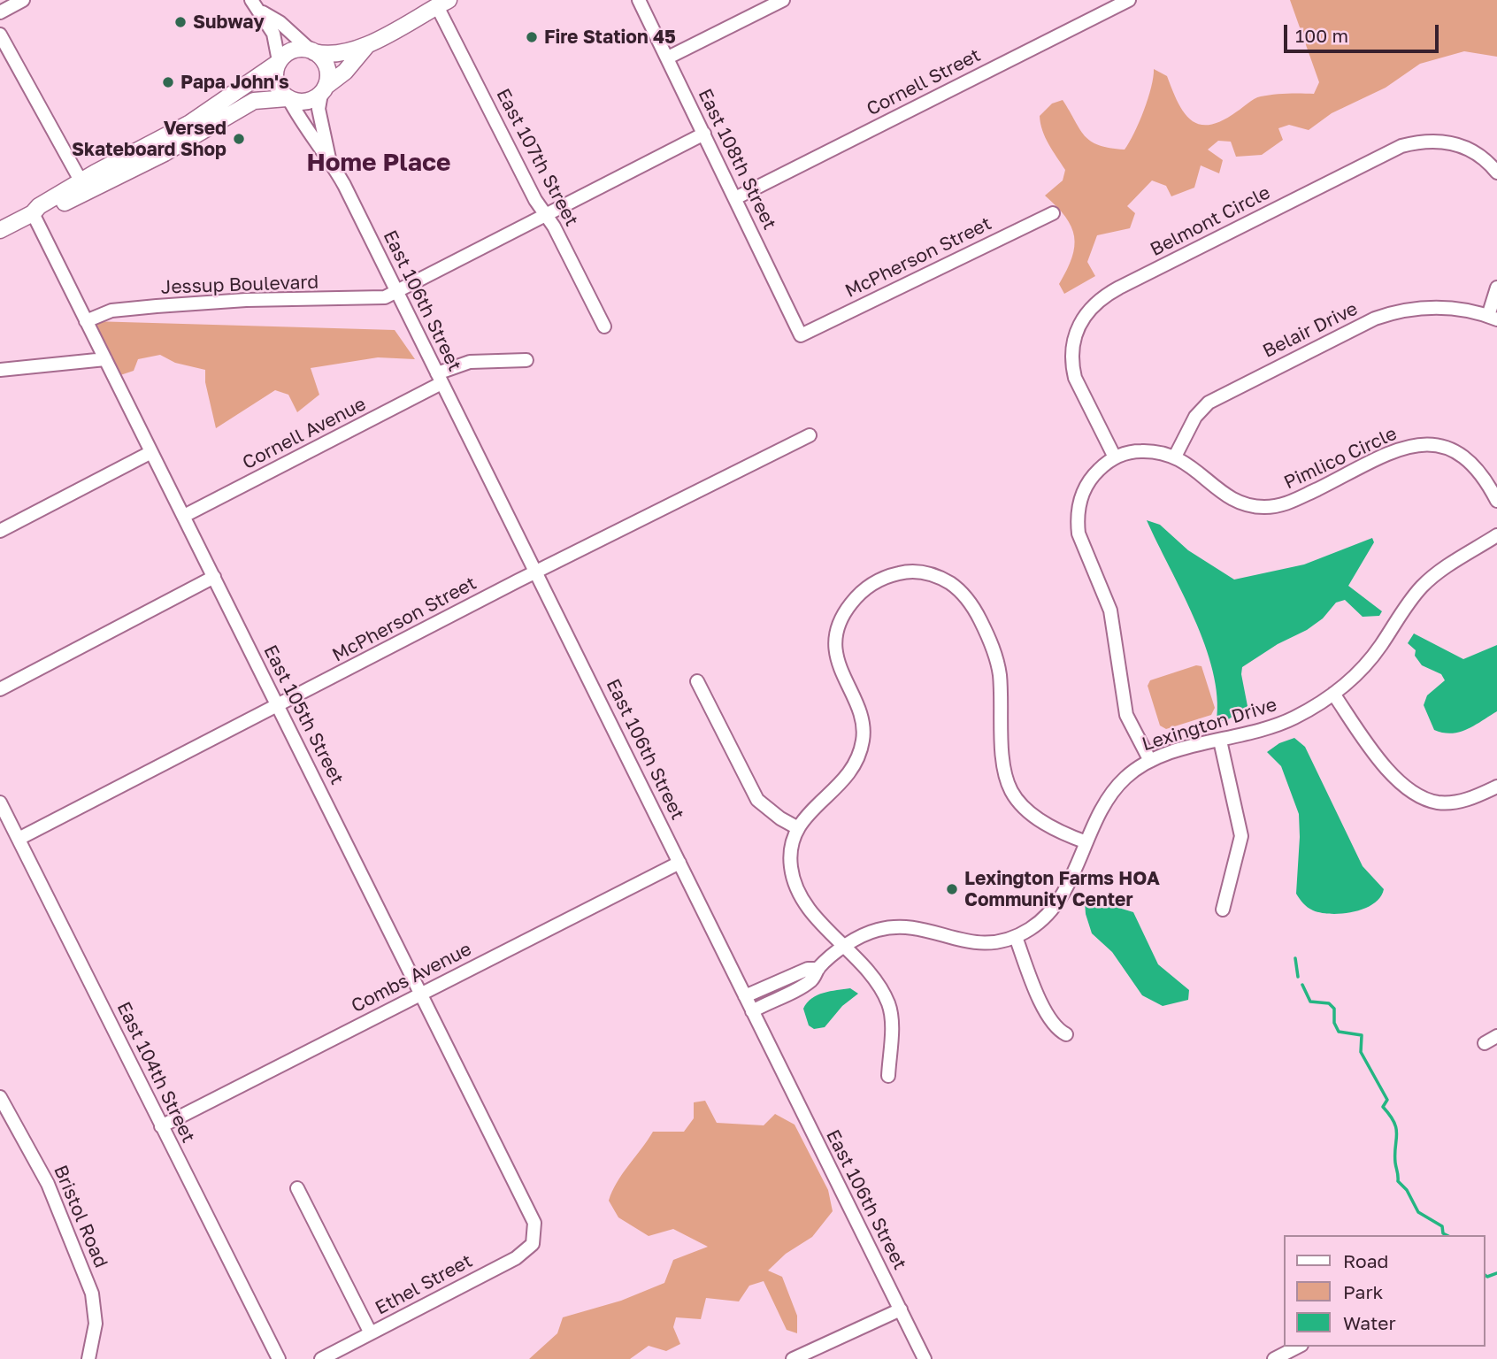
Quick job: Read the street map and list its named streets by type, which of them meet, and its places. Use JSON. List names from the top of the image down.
{
  "streets": {
    "street": [
      "Cornell Street",
      "East 107th Street",
      "East 108th Street",
      "Belmont Circle",
      "McPherson Street",
      "Jessup Boulevard",
      "East 106th Street",
      "Belair Drive",
      "Cornell Avenue",
      "Pimlico Circle",
      "East 105th Street",
      "Lexington Drive",
      "Combs Avenue",
      "East 104th Street",
      "Bristol Road",
      "Ethel Street"
    ]
  },
  "crossings": [
    ["Cornell Street", "East 108th Street"],
    ["East 107th Street", "Jessup Boulevard"],
    ["East 108th Street", "McPherson Street"],
    ["East 108th Street", "Jessup Boulevard"],
    ["Belmont Circle", "Pimlico Circle"],
    ["McPherson Street", "East 106th Street"],
    ["McPherson Street", "East 105th Street"],
    ["McPherson Street", "East 104th Street"],
    ["Jessup Boulevard", "East 106th Street"],
    ["Jessup Boulevard", "East 105th Street"],
    ["East 106th Street", "Cornell Avenue"],
    ["East 106th Street", "Lexington Drive"],
    ["East 106th Street", "Combs Avenue"],
    ["Belair Drive", "Pimlico Circle"],
    ["Cornell Avenue", "East 105th Street"],
    ["East 105th Street", "Combs Avenue"],
    ["East 105th Street", "Ethel Street"],
    ["Combs Avenue", "East 104th Street"]
  ],
  "districts": ["Home Place"],
  "places": [
    "Subway",
    "Fire Station 45",
    "Papa John's",
    "Versed Skateboard Shop",
    "Lexington Farms HOA Community Center"
  ],
  "legend": ["Road", "Park", "Water"],
  "scale_bar": "100 m"
}
